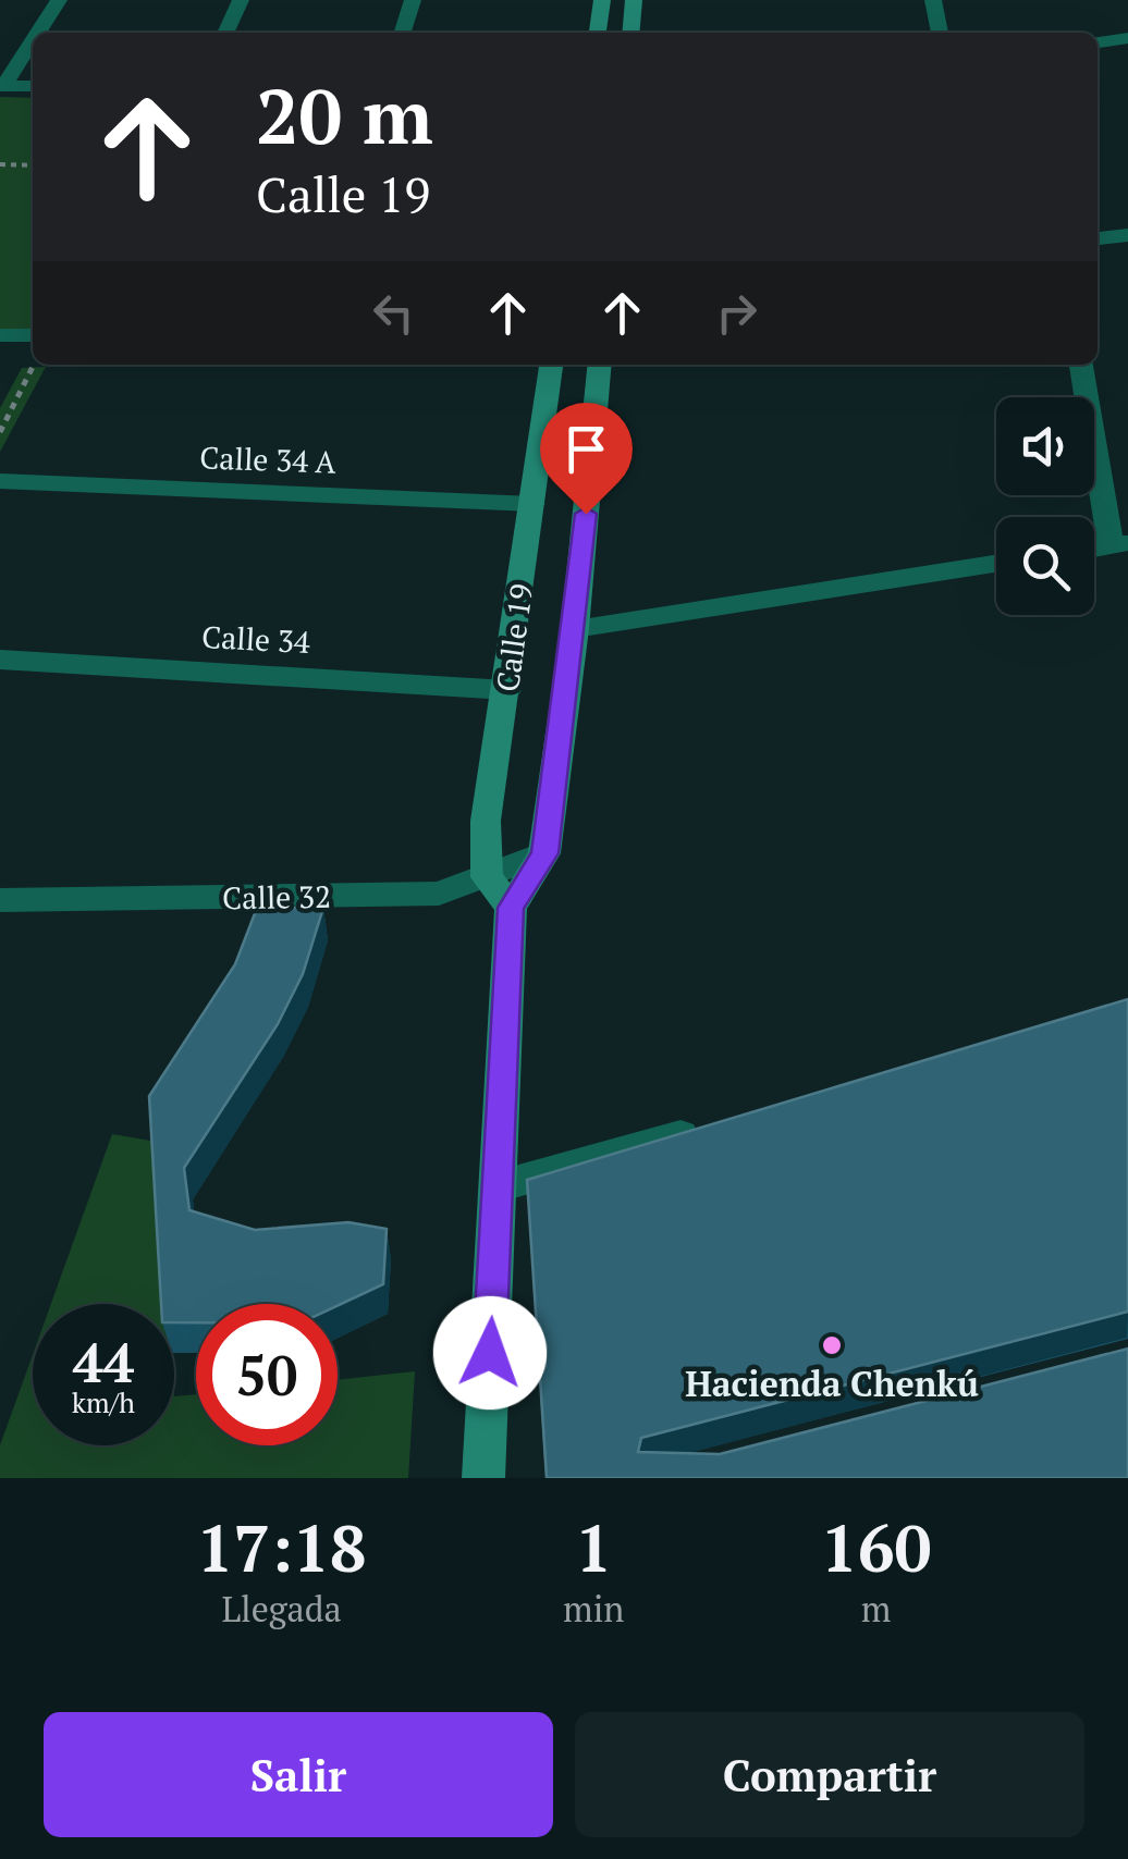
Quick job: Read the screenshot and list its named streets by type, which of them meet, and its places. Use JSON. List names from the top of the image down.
{
  "streets": {
    "main road": ["Calle 19"],
    "street": ["Calle 34 A", "Calle 34", "Calle 32"]
  },
  "crossings": [
    ["Calle 34 A", "Calle 19"],
    ["Calle 19", "Calle 34"],
    ["Calle 19", "Calle 32"]
  ],
  "places": ["Hacienda Chenkú"],
  "page": {
    "turn": ["20 m", "Calle 19"],
    "speed": "44 km/h",
    "limit": "50",
    "eta": [
      "17:18",
      "Llegada",
      "1",
      "min",
      "160",
      "m"
    ],
    "buttons": ["Salir", "Compartir"]
  }
}
